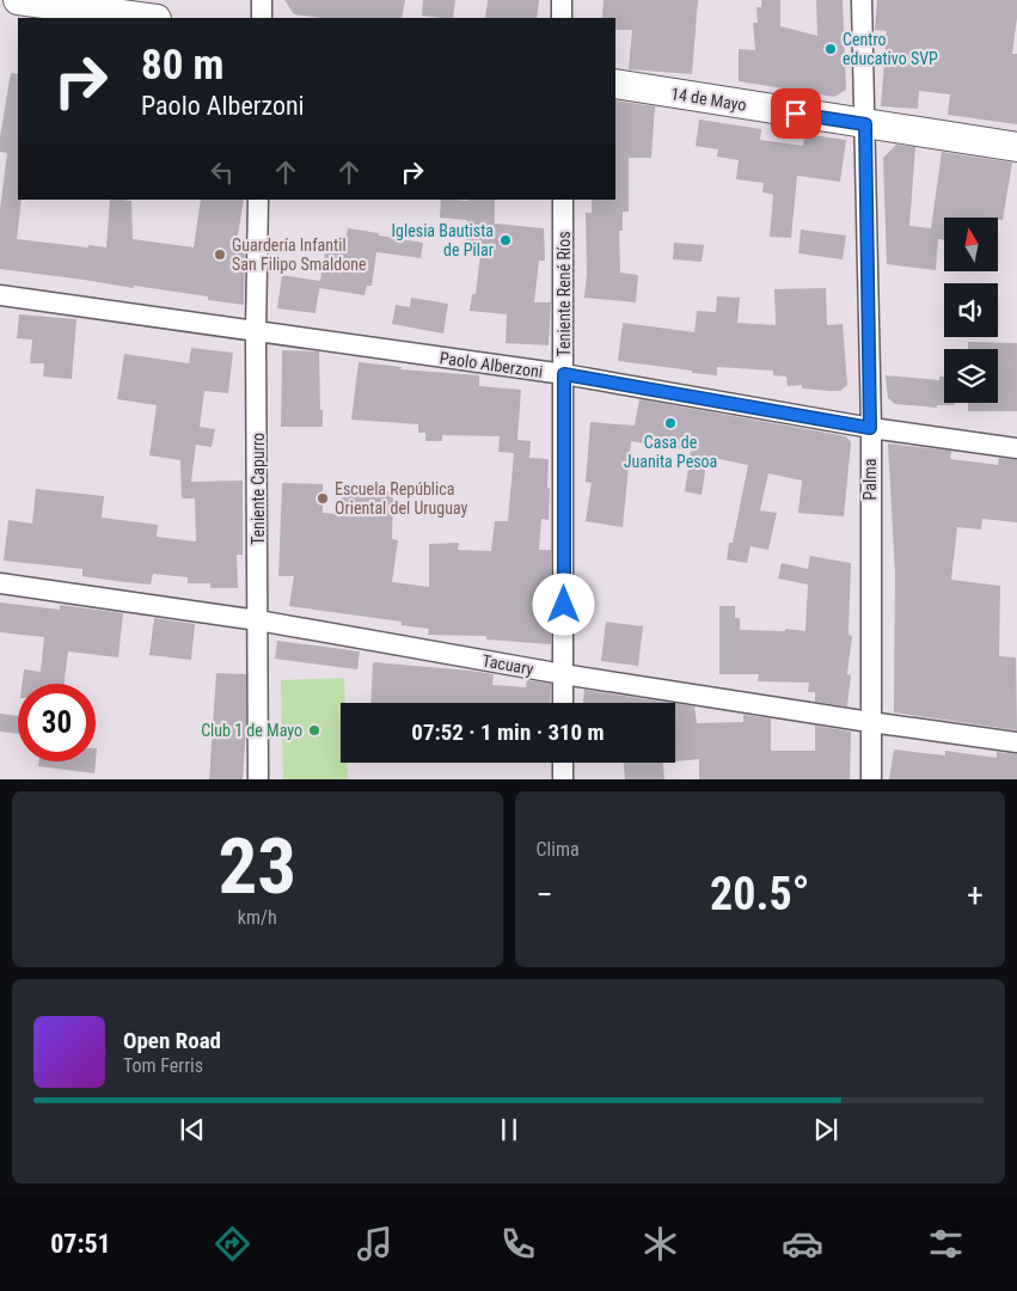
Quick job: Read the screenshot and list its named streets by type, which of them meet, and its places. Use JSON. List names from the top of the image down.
{
  "streets": {
    "main road": ["14 de Mayo"],
    "street": [
      "Teniente René Ríos",
      "Paolo Alberzoni",
      "Palma",
      "Teniente Capurro",
      "Tacuary"
    ]
  },
  "crossings": [
    ["14 de Mayo", "Palma"],
    ["Teniente René Ríos", "Paolo Alberzoni"],
    ["Teniente René Ríos", "Tacuary"],
    ["Paolo Alberzoni", "Palma"],
    ["Paolo Alberzoni", "Teniente Capurro"],
    ["Palma", "Tacuary"],
    ["Teniente Capurro", "Tacuary"]
  ],
  "places": [
    "Centro educativo SVP",
    "Iglesia Bautista de Pilar",
    "Guardería Infantil San Filipo Smaldone",
    "Casa de Juanita Pesoa",
    "Escuela República Oriental del Uruguay",
    "Club 1 de Mayo"
  ],
  "north": "top",
  "page": {
    "turn": ["80 m", "Paolo Alberzoni"],
    "limit": "30",
    "trip": "07:52 · 1 min · 310 m",
    "tile": [
      ["23", "km/h"],
      "Clima"
    ],
    "heat": ["−", "20.5°", "+"],
    "song": ["Open Road", "Tom Ferris"],
    "tabs": "07:51"
  }
}
